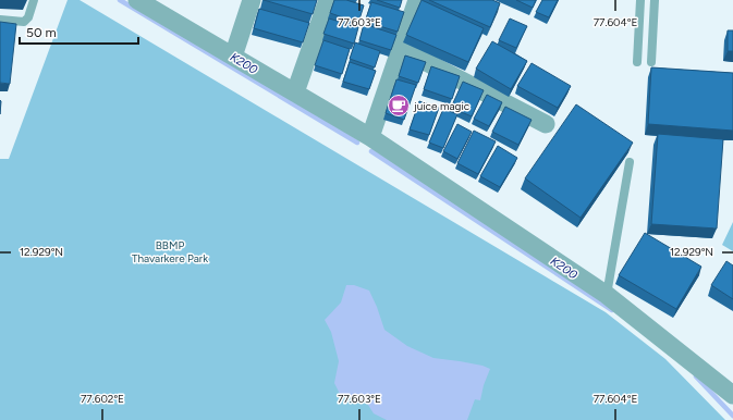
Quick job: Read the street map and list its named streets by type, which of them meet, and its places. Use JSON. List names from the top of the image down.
{
  "water": ["K200"],
  "parks": ["BBMP Thavarkere Park"],
  "places": {
    "cafe": ["juice magic"]
  },
  "scale_bar": "50 m",
  "coordinates": [
    "77.603°E",
    "77.604°E",
    "12.929°N",
    "77.602°E"
  ]
}
